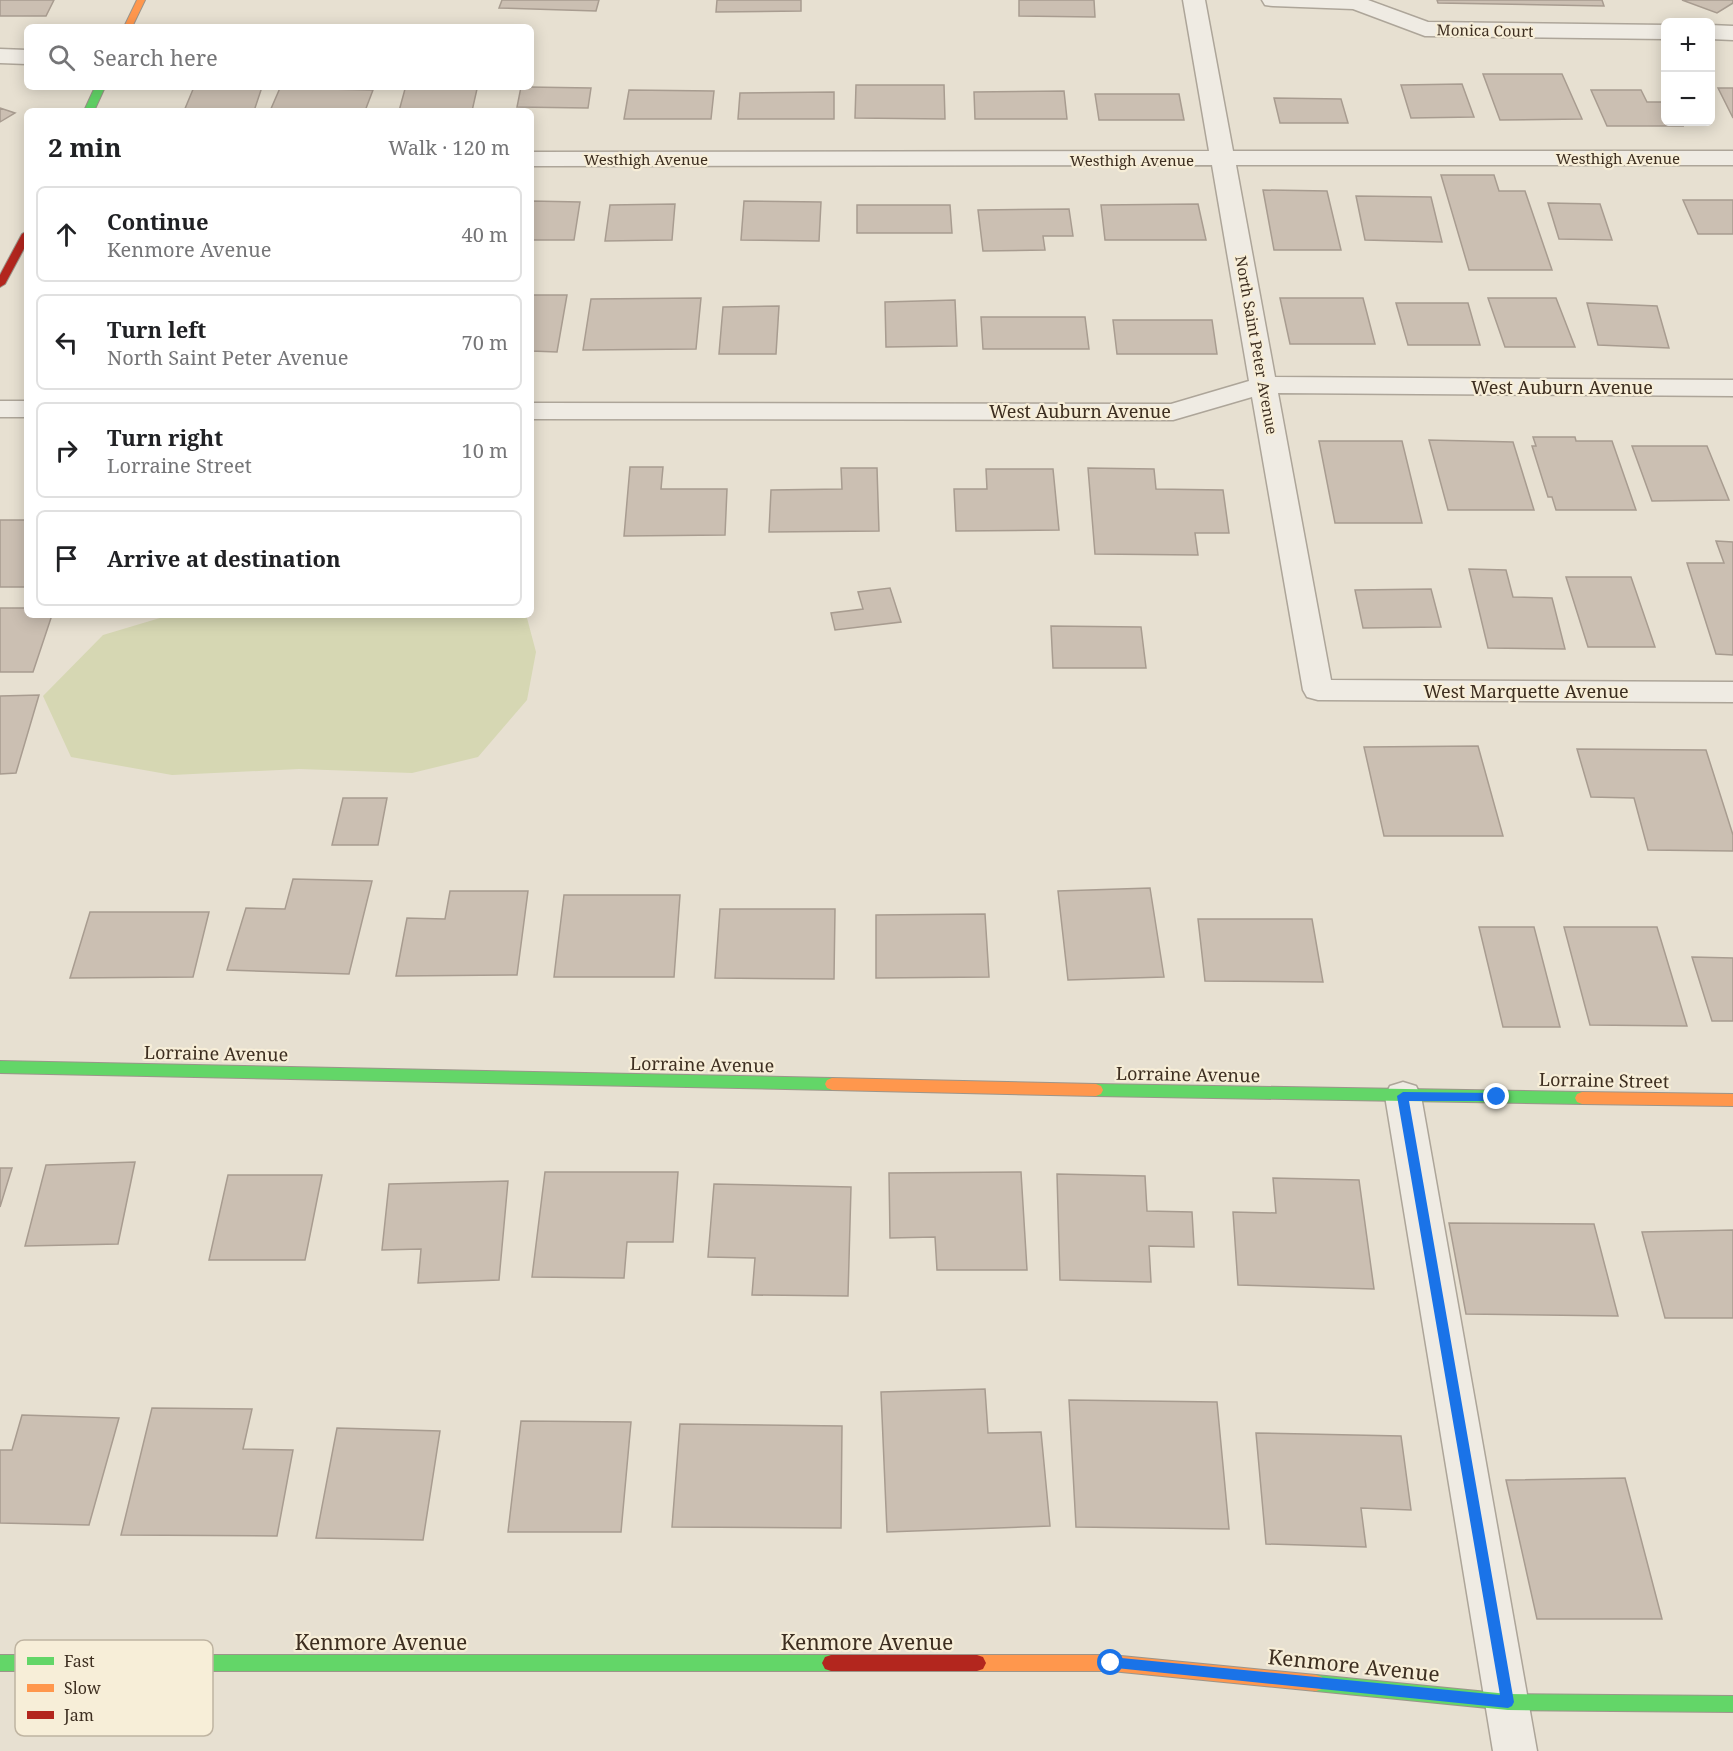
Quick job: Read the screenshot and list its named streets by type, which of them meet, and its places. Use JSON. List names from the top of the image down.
{
  "streets": {
    "street": [
      "Monica Court",
      "Westhigh Avenue",
      "North Saint Peter Avenue",
      "West Auburn Avenue",
      "West Marquette Avenue",
      "Lorraine Avenue",
      "Lorraine Street",
      "Kenmore Avenue"
    ]
  },
  "crossings": [
    ["Westhigh Avenue", "North Saint Peter Avenue"],
    ["North Saint Peter Avenue", "West Auburn Avenue"],
    ["North Saint Peter Avenue", "West Marquette Avenue"],
    ["Lorraine Avenue", "Lorraine Street"]
  ],
  "legend": ["Fast", "Slow", "Jam"],
  "page": {
    "map_buttons": ["+", "−"],
    "search": "Search here",
    "heading": ["2 min", "Walk · 120 m"],
    "list": [
      ["Continue", "Kenmore Avenue", "40 m"],
      ["Turn left", "North Saint Peter Avenue", "70 m"],
      ["Turn right", "Lorraine Street", "10 m"],
      "Arrive at destination"
    ]
  }
}
